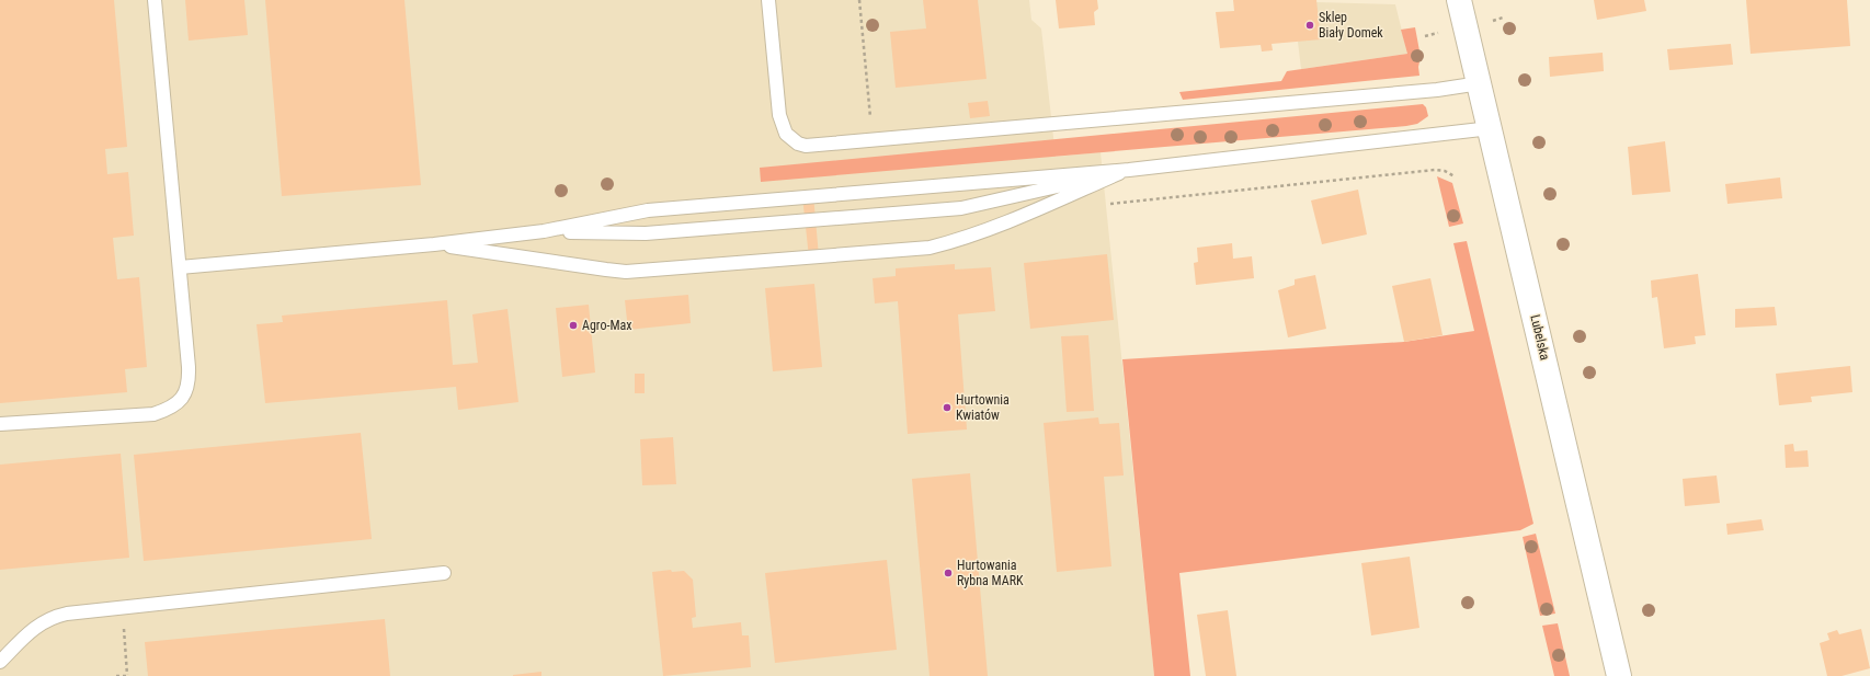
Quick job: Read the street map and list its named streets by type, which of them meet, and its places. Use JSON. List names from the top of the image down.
{
  "streets": {
    "main road": ["Lubelska"]
  },
  "places": [
    "Sklep Biały Domek",
    "Agro-Max",
    "Hurtownia Kwiatów",
    "Hurtowania Rybna MARK"
  ]
}
